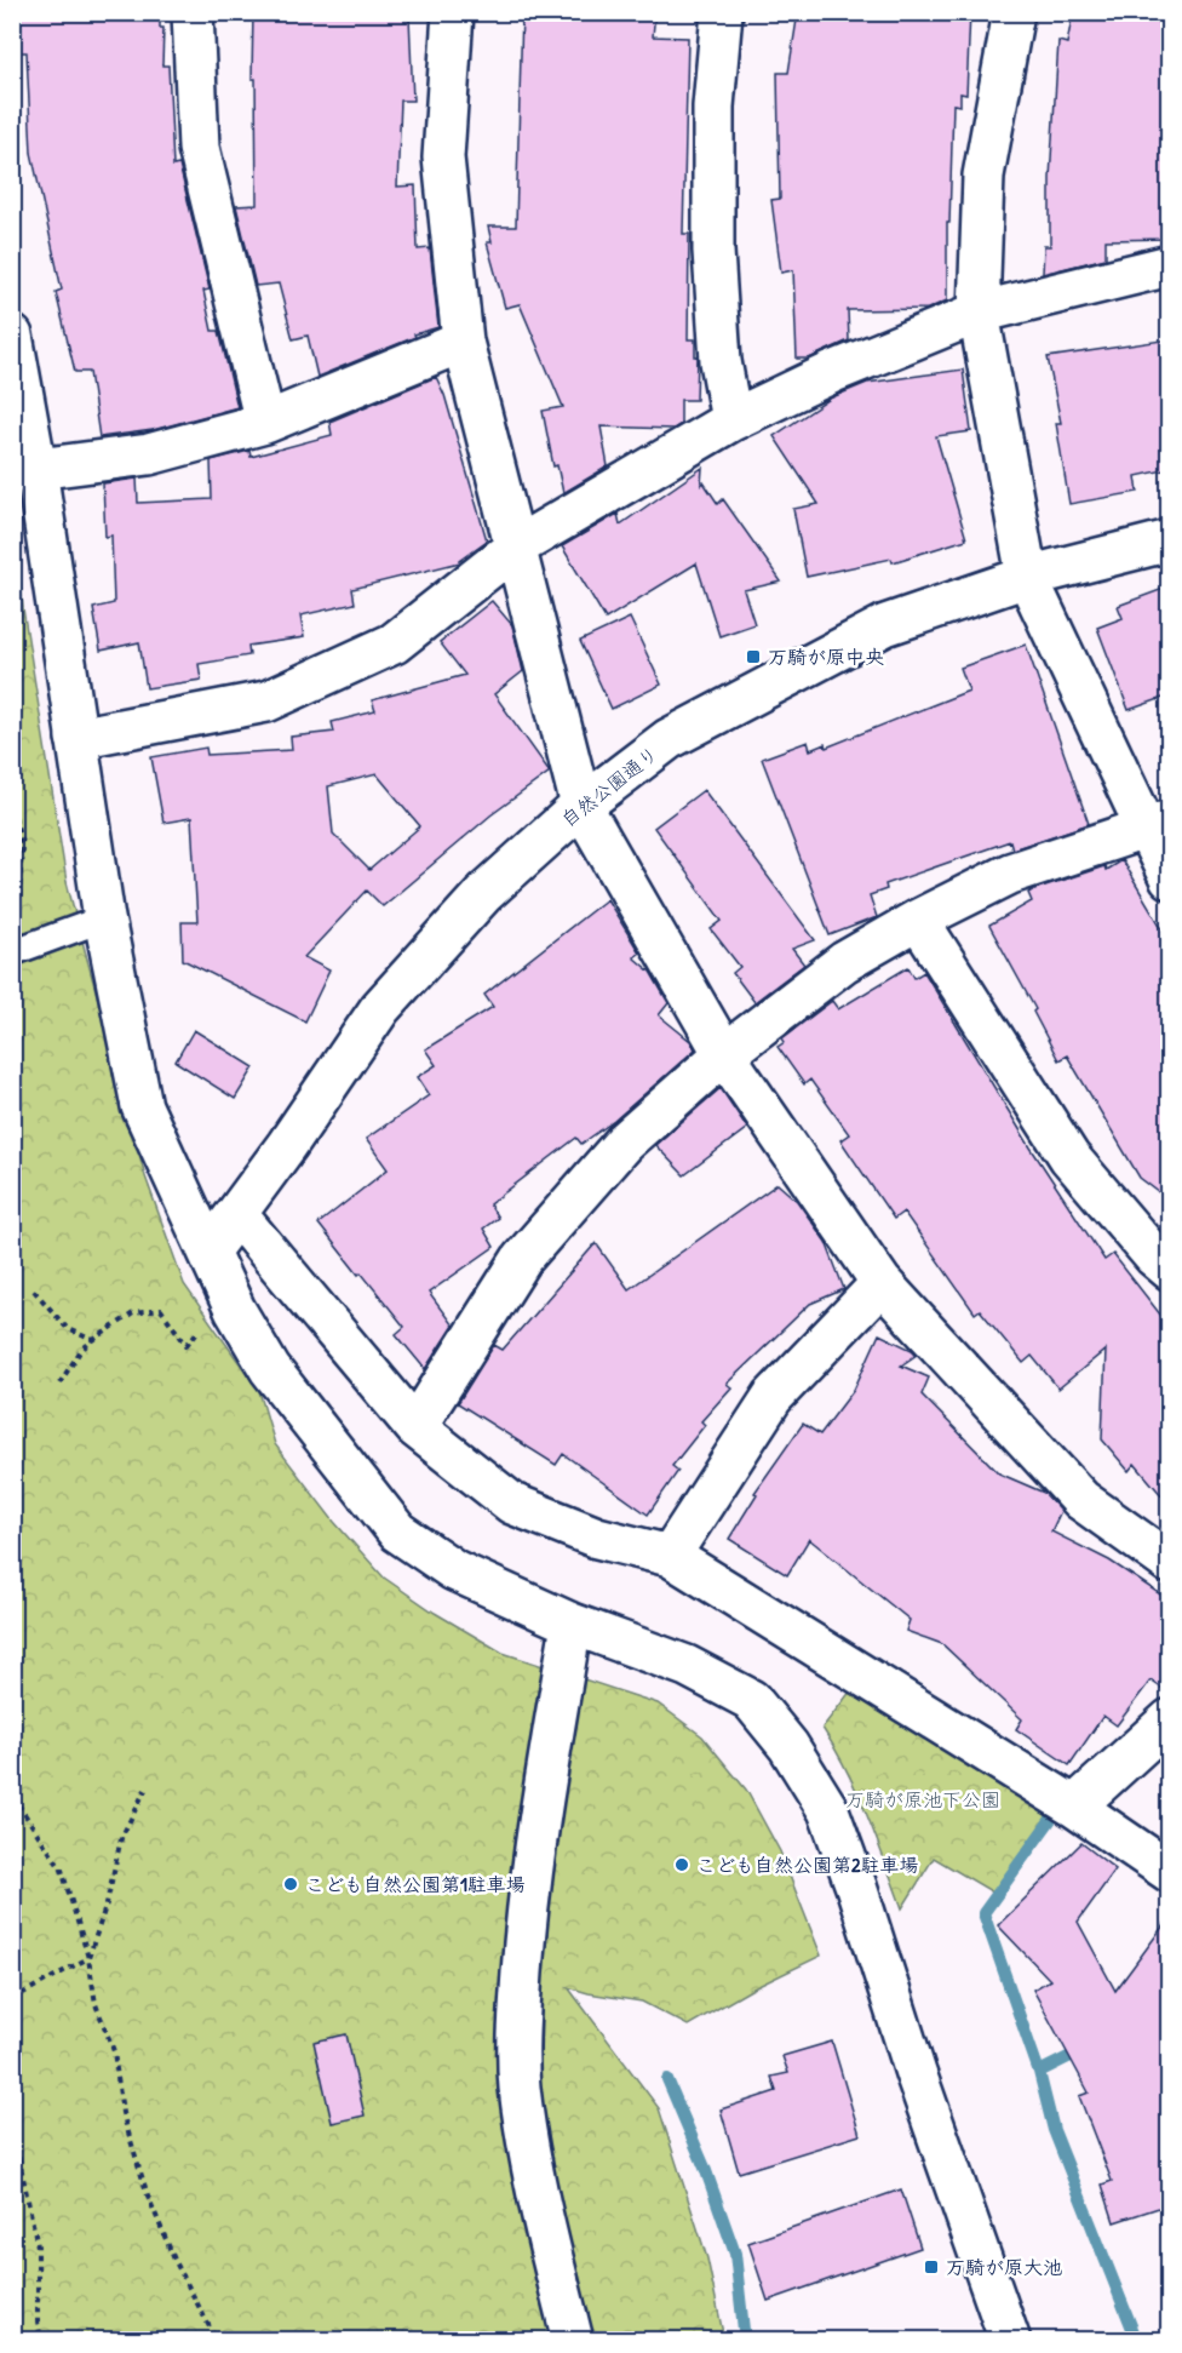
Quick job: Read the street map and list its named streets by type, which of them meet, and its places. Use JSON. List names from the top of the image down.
{
  "streets": {
    "street": ["自然公園通り"]
  },
  "parks": ["万騎が原池下公園"],
  "places": {
    "transit": ["万騎が原中央", "万騎が原大池"],
    "other": ["こども自然公園第2駐車場", "こども自然公園第1駐車場"]
  }
}
